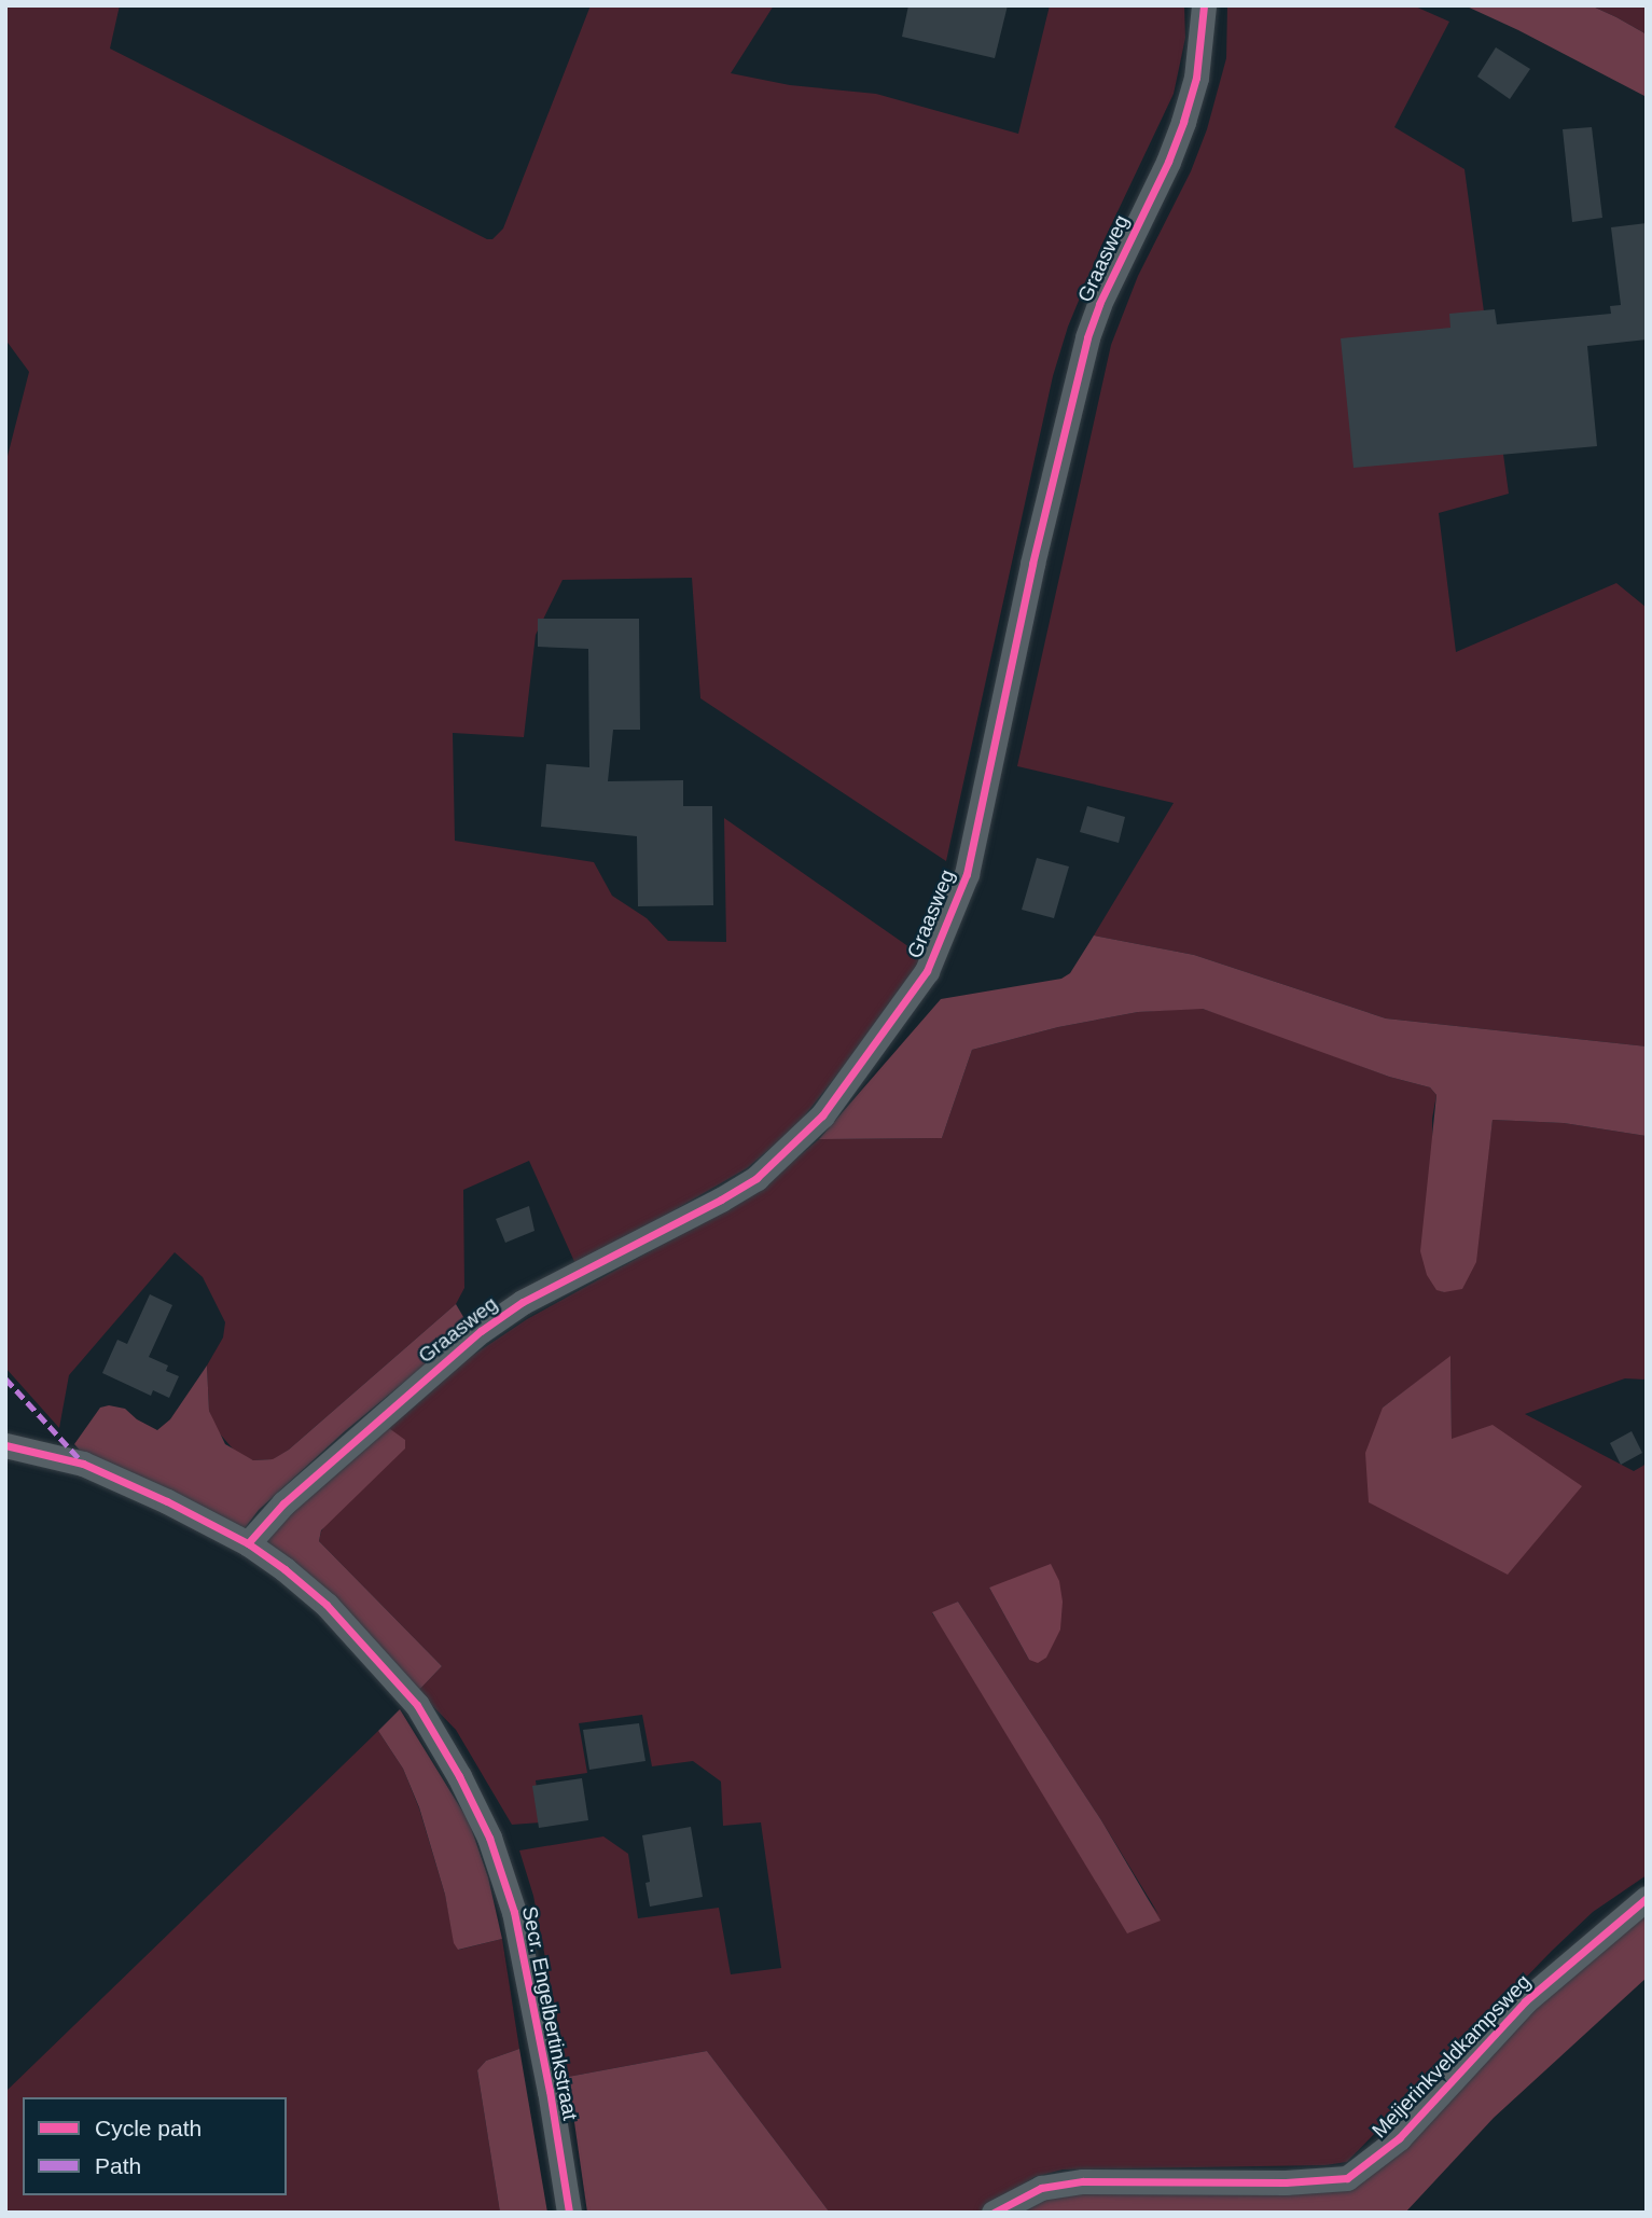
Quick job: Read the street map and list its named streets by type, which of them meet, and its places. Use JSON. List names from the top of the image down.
{
  "streets": {
    "street": ["Graasweg", "Secr. Engelbertinkstraat", "Meijerinkveldkampsweg"]
  },
  "crossings": [
    ["Graasweg", "Secr. Engelbertinkstraat"]
  ],
  "legend": ["Cycle path", "Path"]
}
